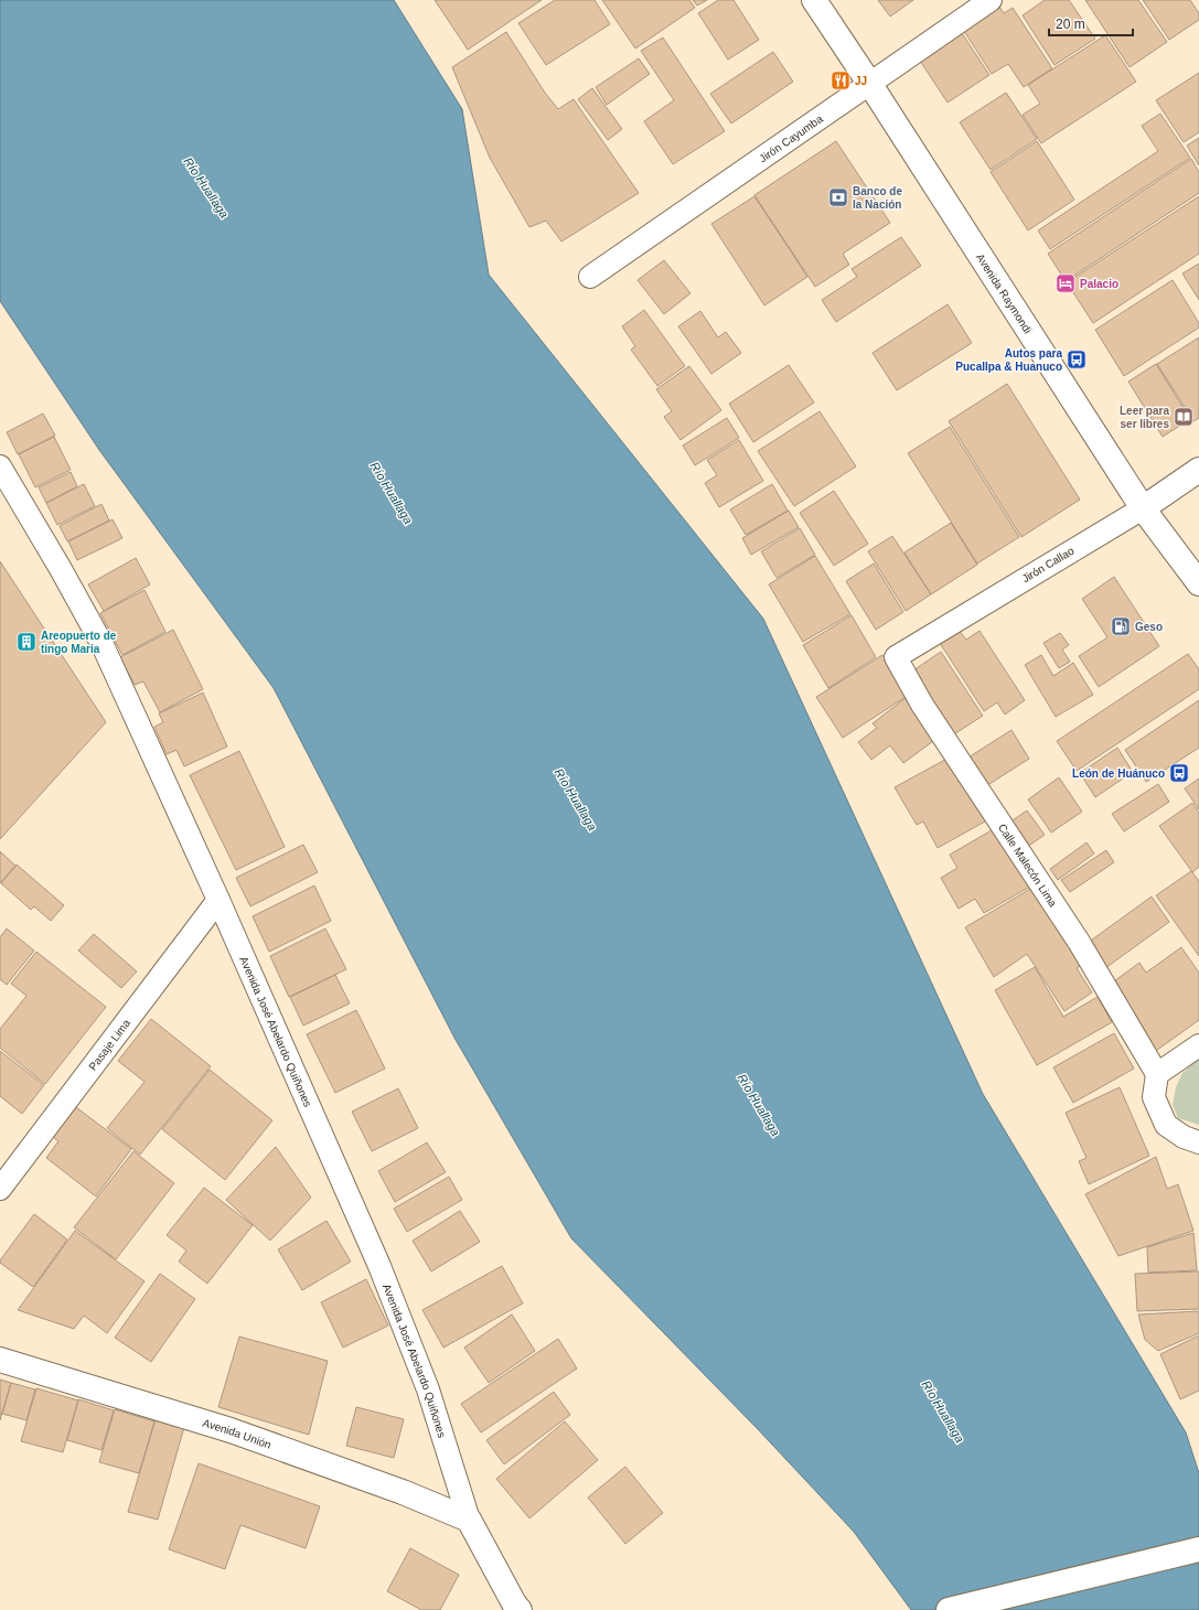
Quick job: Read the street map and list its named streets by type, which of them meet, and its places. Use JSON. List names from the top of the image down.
{
  "streets": {
    "main road": [
      "Avenida Raymondi",
      "Jirón Callao",
      "Avenida José Abelardo Quiñones",
      "Avenida Unión"
    ],
    "street": ["Jirón Cayumba", "Calle Malecón Lima", "Pasaje Lima"]
  },
  "crossings": [
    ["Jirón Cayumba", "Avenida Raymondi"],
    ["Avenida Raymondi", "Jirón Callao"],
    ["Jirón Callao", "Calle Malecón Lima"],
    ["Avenida José Abelardo Quiñones", "Pasaje Lima"],
    ["Avenida José Abelardo Quiñones", "Avenida Unión"]
  ],
  "water": ["Río Huallaga"],
  "places": {
    "restaurant": ["JJ"],
    "bank": ["Banco de la Nación"],
    "hotel": ["Palacio"],
    "bus stop": ["Autos para Pucallpa & Huanuco", "León de Huánuco"],
    "library": ["Leer para ser libres"],
    "fuel station": ["Geso"],
    "building": ["Areopuerto de tingo Maria"]
  },
  "scale_bar": "20 m"
}
